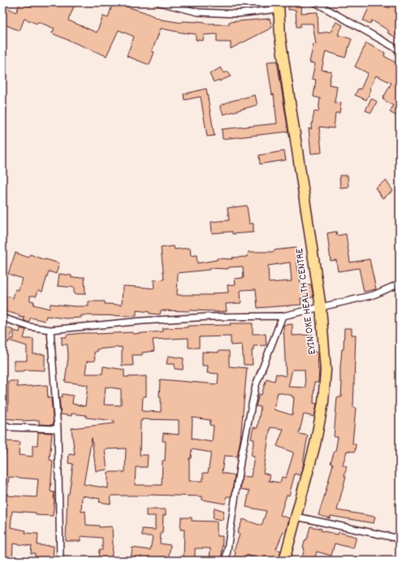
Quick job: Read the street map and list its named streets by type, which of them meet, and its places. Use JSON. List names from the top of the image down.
{
  "streets": {
    "main road": ["EYIN OKE HEALTH CENTRE"]
  }
}
